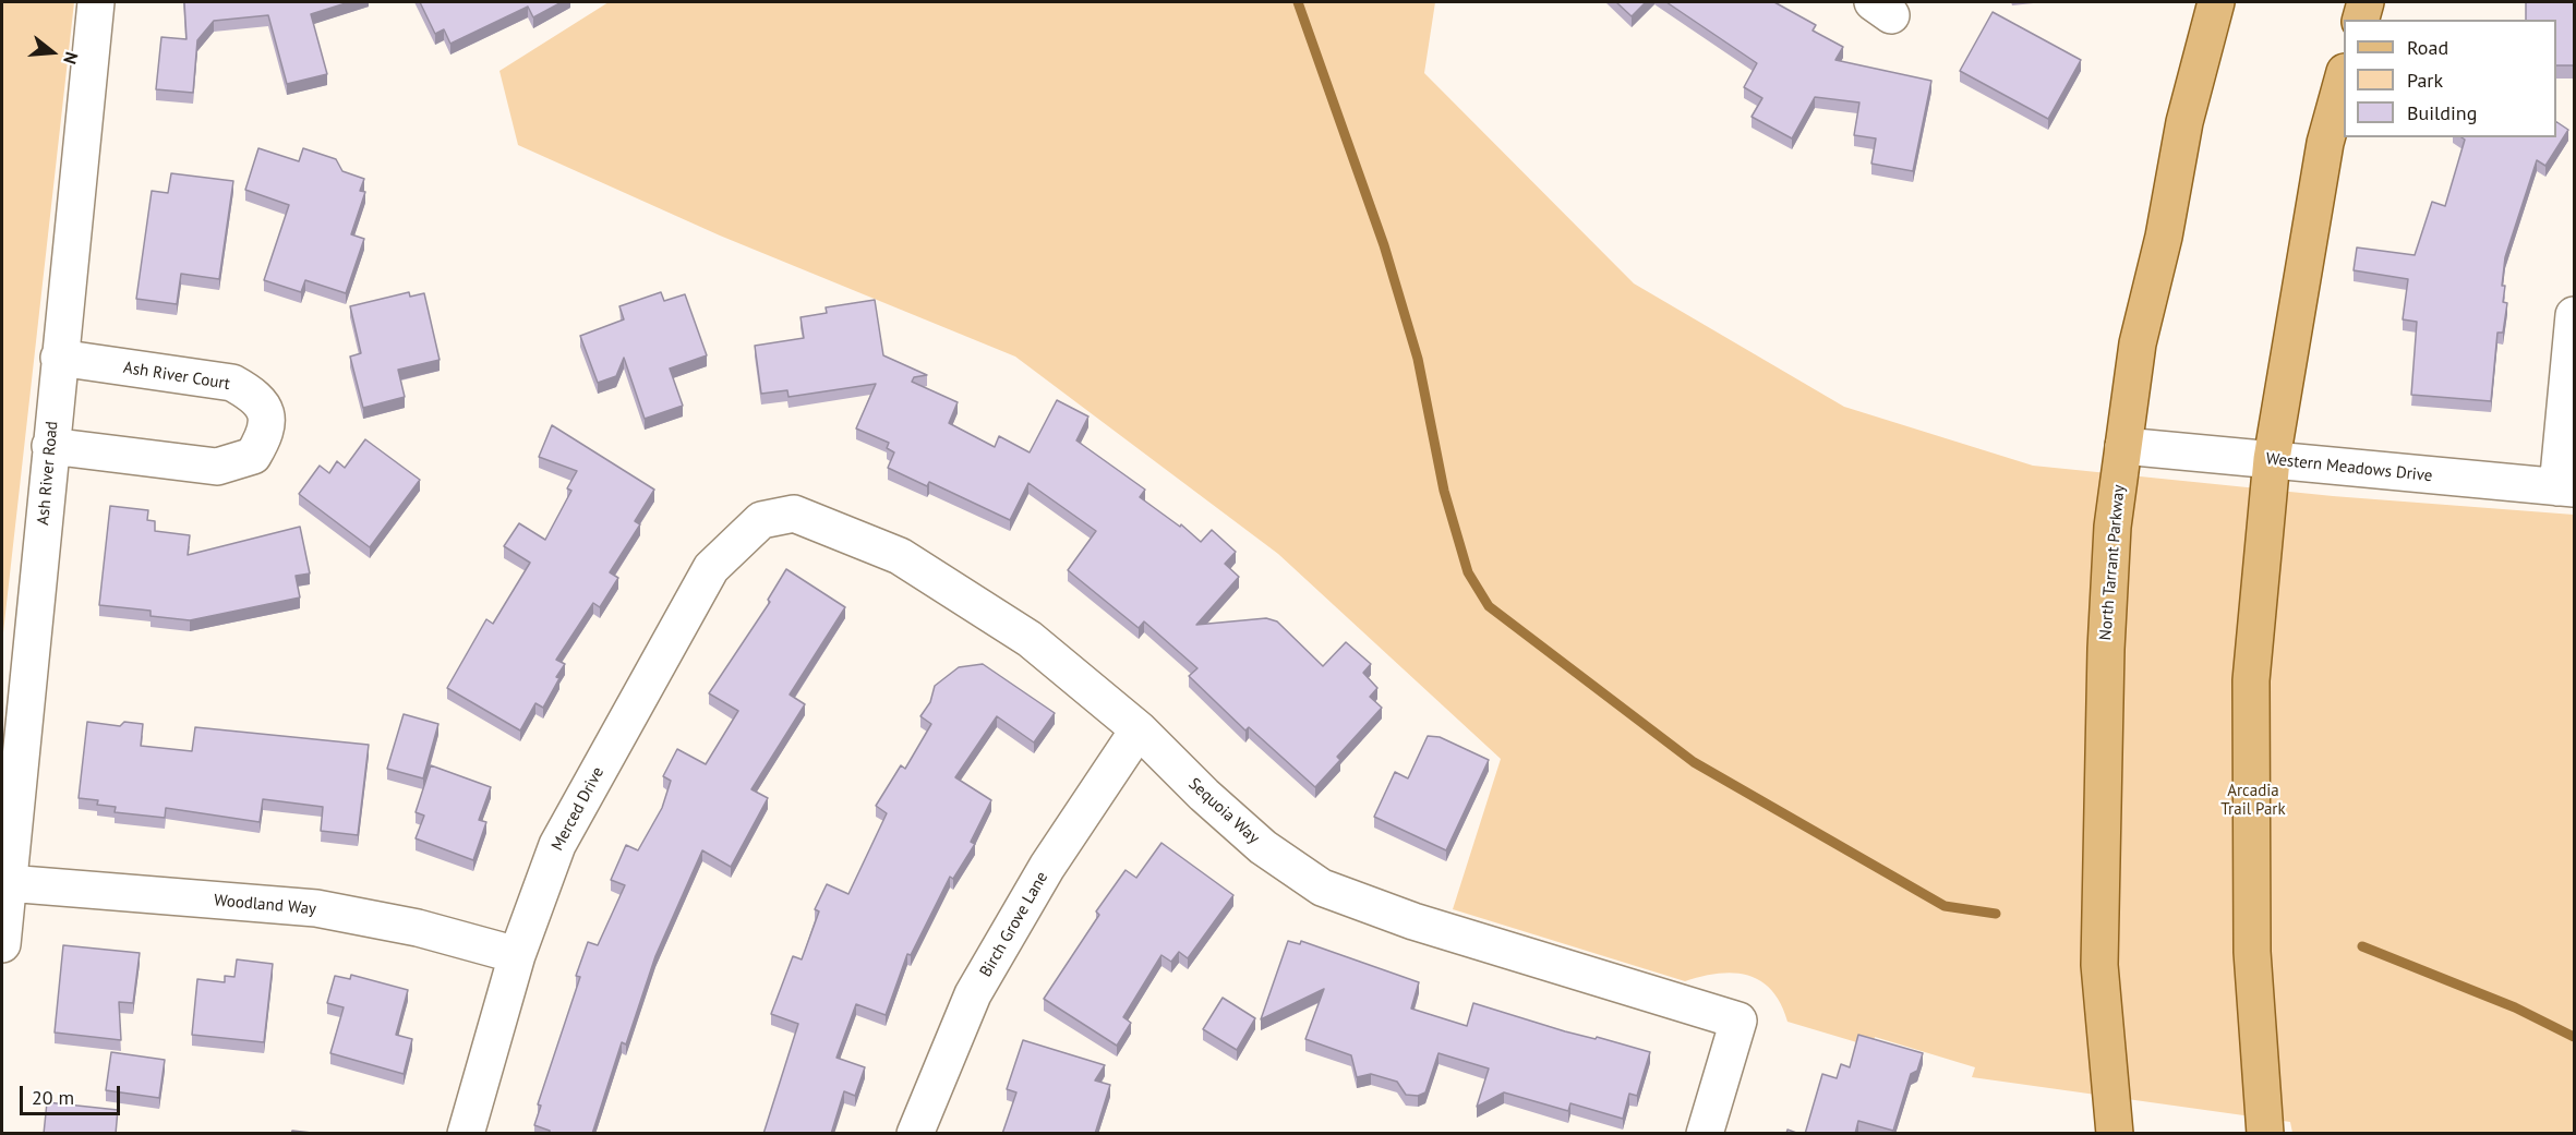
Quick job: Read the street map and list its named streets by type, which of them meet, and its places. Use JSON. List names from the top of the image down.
{
  "streets": {
    "main road": ["North Tarrant Parkway"],
    "street": [
      "Ash River Court",
      "Western Meadows Drive",
      "Ash River Road",
      "Merced Drive",
      "Sequoia Way",
      "Woodland Way",
      "Birch Grove Lane"
    ]
  },
  "crossings": [
    ["Ash River Court", "Ash River Road"],
    ["Western Meadows Drive", "North Tarrant Parkway"],
    ["Ash River Road", "Woodland Way"],
    ["Merced Drive", "Sequoia Way"],
    ["Merced Drive", "Woodland Way"],
    ["Sequoia Way", "Birch Grove Lane"]
  ],
  "parks": ["Arcadia Trail Park"],
  "legend": ["Road", "Park", "Building"],
  "scale_bar": "20 m",
  "north": "right"
}
